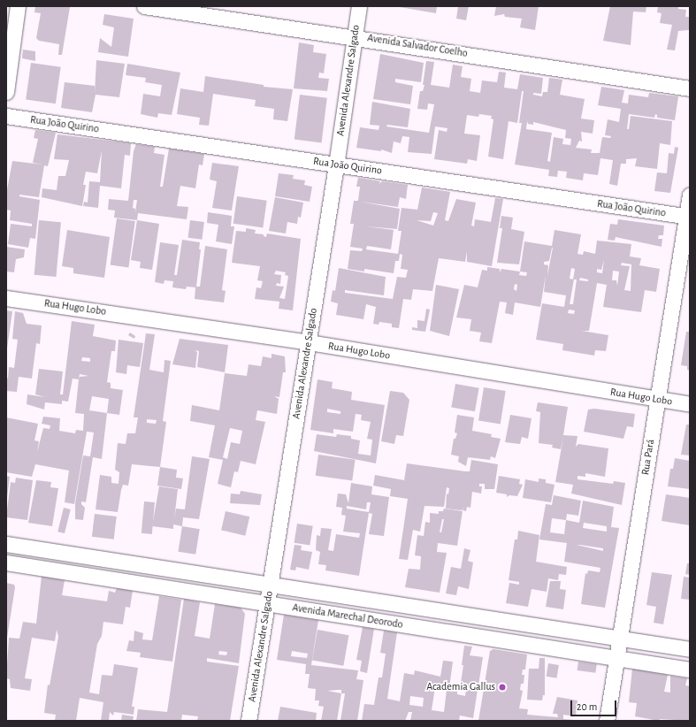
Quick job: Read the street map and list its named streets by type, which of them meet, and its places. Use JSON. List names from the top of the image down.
{
  "streets": {
    "street": [
      "Avenida Salvador Coelho",
      "Avenida Alexandre Salgado",
      "Rua João Quirino",
      "Rua Hugo Lobo",
      "Rua Pará",
      "Avenida Marechal Deorodo"
    ]
  },
  "crossings": [
    ["Avenida Salvador Coelho", "Avenida Alexandre Salgado"],
    ["Avenida Alexandre Salgado", "Rua João Quirino"],
    ["Avenida Alexandre Salgado", "Rua Hugo Lobo"],
    ["Avenida Alexandre Salgado", "Avenida Marechal Deorodo"],
    ["Rua João Quirino", "Rua Pará"],
    ["Rua Hugo Lobo", "Rua Pará"],
    ["Rua Pará", "Avenida Marechal Deorodo"]
  ],
  "places": ["Academia Gallus"],
  "scale_bar": "20 m"
}
